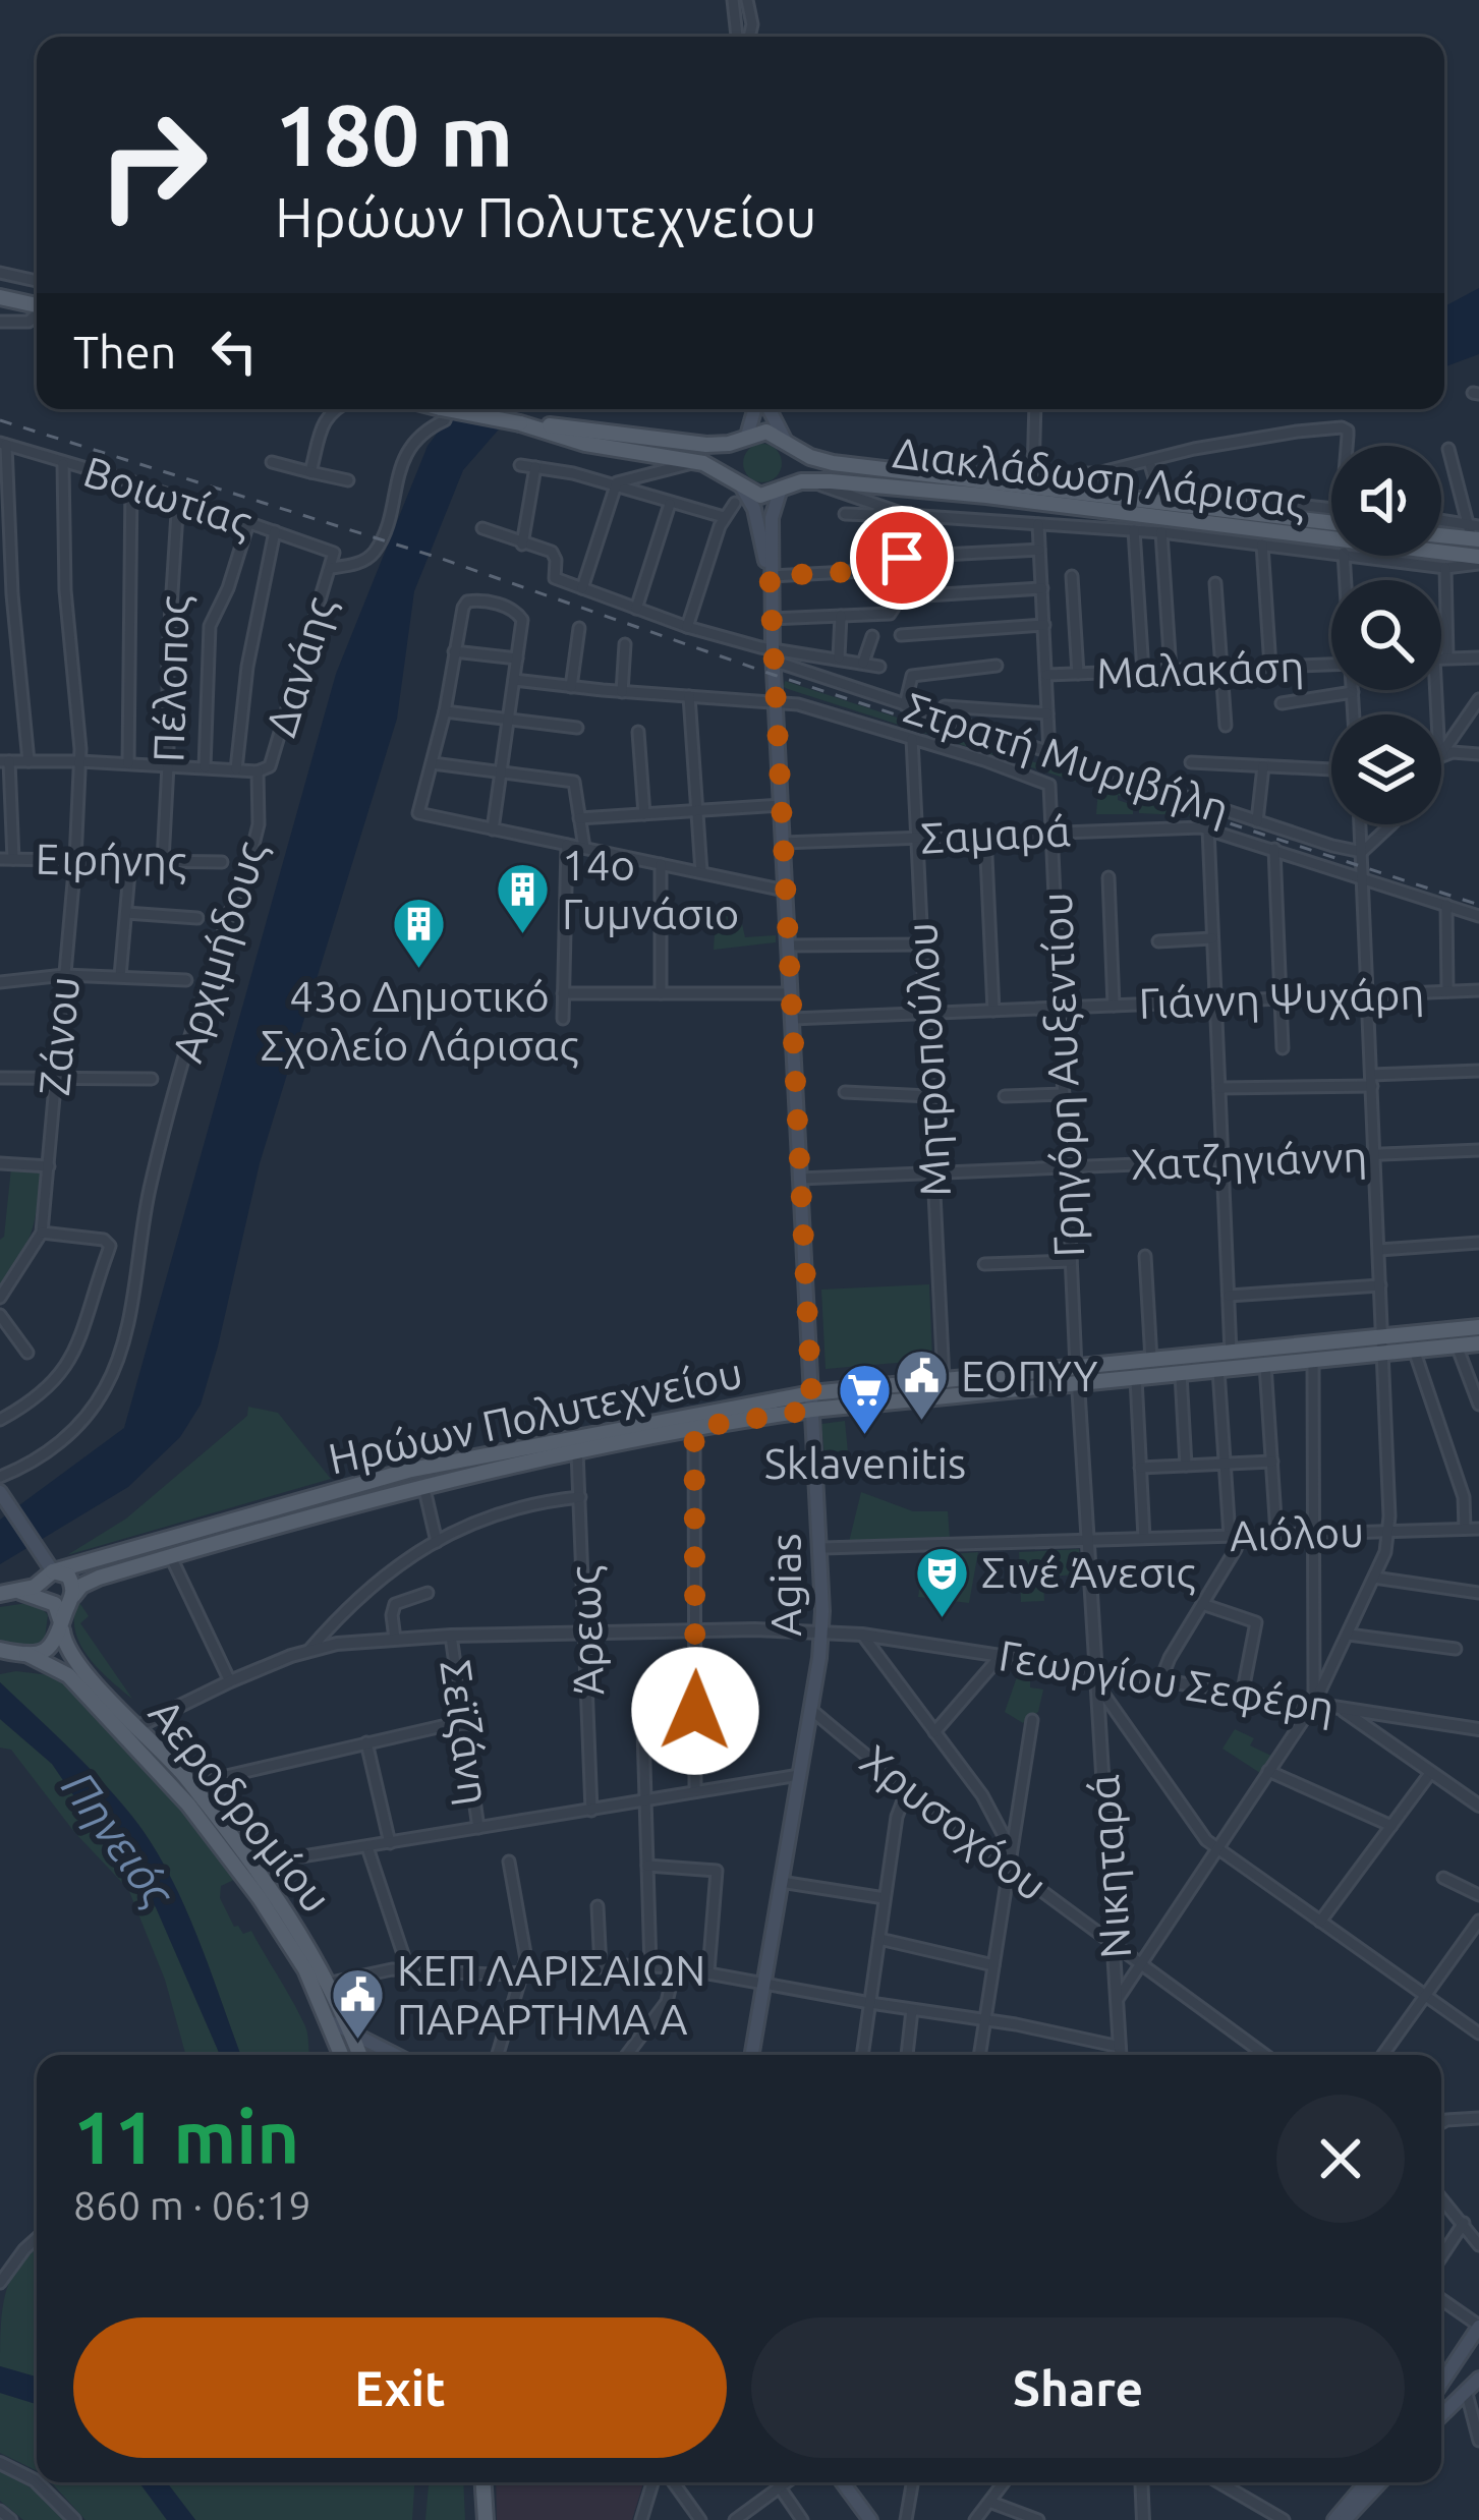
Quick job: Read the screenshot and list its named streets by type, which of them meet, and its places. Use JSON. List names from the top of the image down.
{
  "streets": {
    "main road": [
      "Διακλάδωση Λάρισας",
      "Ηρώων Πολυτεχνείου",
      "Agias",
      "Αεροδρομίου"
    ],
    "street": [
      "Βοιωτίας",
      "Δανάης",
      "Μαλακάση",
      "Πέλοπος",
      "Στρατή Μυριβήλη",
      "Σαμαρά",
      "Ειρήνης",
      "Αρχιμήδους",
      "Γιάννη Ψυχάρη",
      "Ζάνου",
      "Μητροπούλου",
      "Γρηγόρη Αυξεντίου",
      "Χατζηγιάννη",
      "Αιόλου",
      "Άρεως",
      "Γεωργίου Σεφέρη",
      "Σεϊζάνη",
      "Χρυσοχόου",
      "Νικηταρά"
    ]
  },
  "crossings": [
    ["Βοιωτίας", "Δανάης"],
    ["Βοιωτίας", "Πέλοπος"],
    ["Βοιωτίας", "Ζάνου"],
    ["Δανάης", "Αρχιμήδους"],
    ["Πέλοπος", "Ειρήνης"],
    ["Στρατή Μυριβήλη", "Agias"],
    ["Σαμαρά", "Μητροπούλου"],
    ["Σαμαρά", "Γρηγόρη Αυξεντίου"],
    ["Σαμαρά", "Agias"],
    ["Ειρήνης", "Ζάνου"],
    ["Γιάννη Ψυχάρη", "Μητροπούλου"],
    ["Γιάννη Ψυχάρη", "Γρηγόρη Αυξεντίου"],
    ["Γιάννη Ψυχάρη", "Agias"],
    ["Μητροπούλου", "Γρηγόρη Αυξεντίου"],
    ["Μητροπούλου", "Χατζηγιάννη"],
    ["Μητροπούλου", "Ηρώων Πολυτεχνείου"],
    ["Γρηγόρη Αυξεντίου", "Χατζηγιάννη"],
    ["Γρηγόρη Αυξεντίου", "Ηρώων Πολυτεχνείου"],
    ["Γρηγόρη Αυξεντίου", "Αιόλου"],
    ["Γρηγόρη Αυξεντίου", "Γεωργίου Σεφέρη"],
    ["Γρηγόρη Αυξεντίου", "Νικηταρά"],
    ["Χατζηγιάννη", "Agias"],
    ["Ηρώων Πολυτεχνείου", "Agias"],
    ["Ηρώων Πολυτεχνείου", "Άρεως"],
    ["Αιόλου", "Agias"],
    ["Agias", "Γεωργίου Σεφέρη"],
    ["Agias", "Χρυσοχόου"],
    ["Άρεως", "Γεωργίου Σεφέρη"],
    ["Γεωργίου Σεφέρη", "Σεϊζάνη"],
    ["Γεωργίου Σεφέρη", "Αεροδρομίου"],
    ["Γεωργίου Σεφέρη", "Νικηταρά"],
    ["Χρυσοχόου", "Νικηταρά"]
  ],
  "water": ["Πηνειός"],
  "places": {
    "building": ["14ο Γυμνάσιο", "43ο Δημοτικό Σχολείο Λάρισας"],
    "public building": ["ΕΟΠΥΥ", "ΚΕΠ ΛΑΡΙΣΑΙΩΝ ΠΑΡΑΡΤΗΜΑ A"],
    "supermarket": ["Sklavenitis"],
    "theatre": ["Σινέ Άνεσις"]
  },
  "page": {
    "turn": ["180 m", "Ηρώων Πολυτεχνείου"],
    "then": "Then",
    "heading": ["11 min", "860 m · 06:19"],
    "buttons": ["Exit", "Share"]
  }
}
